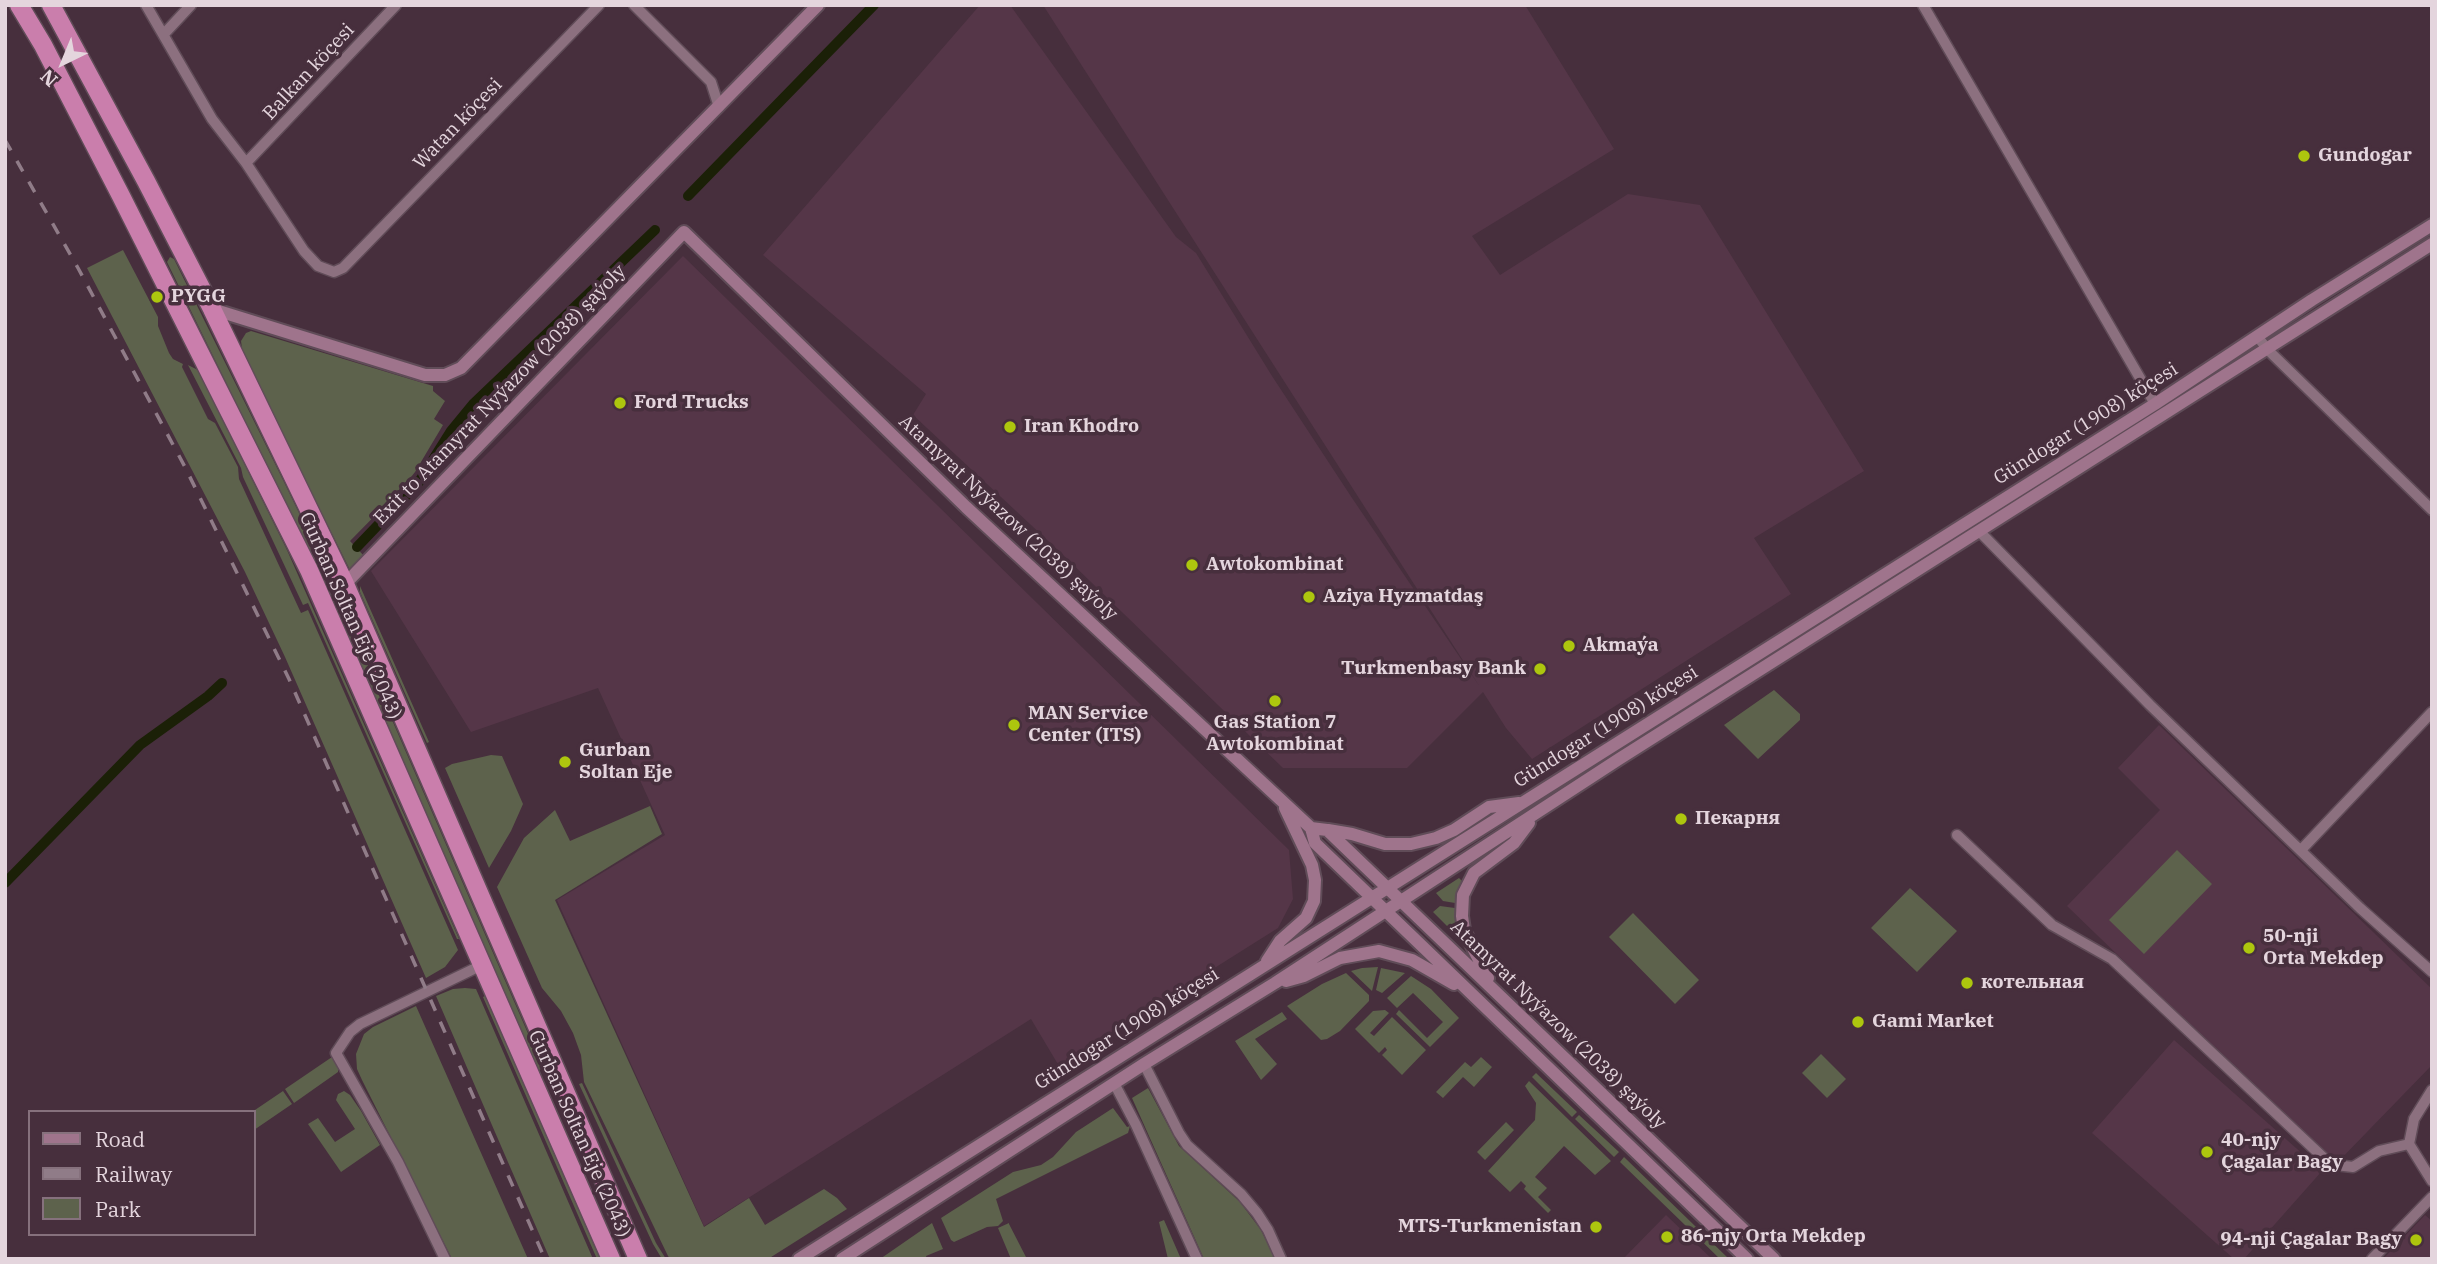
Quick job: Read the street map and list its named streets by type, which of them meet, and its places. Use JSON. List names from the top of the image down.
{
  "streets": {
    "highway": ["Gurban Soltan Eje (2043)"],
    "main road": ["Exit to Atamyrat Nyýazow (2038) şaýoly", "Gündogar (1908) köçesi", "Atamyrat Nyýazow (2038) şaýoly"],
    "street": ["Balkan köçesi", "Watan köçesi"]
  },
  "crossings": [
    ["Balkan köçesi", "Watan köçesi"],
    ["Exit to Atamyrat Nyýazow (2038) şaýoly", "Atamyrat Nyýazow (2038) şaýoly"],
    ["Exit to Atamyrat Nyýazow (2038) şaýoly", "Gurban Soltan Eje (2043)"],
    ["Gündogar (1908) köçesi", "Atamyrat Nyýazow (2038) şaýoly"]
  ],
  "places": [
    "Gundogar",
    "PYGG",
    "Ford Trucks",
    "Iran Khodro",
    "Awtokombinat",
    "Aziya Hyzmatdaş",
    "Аkmaýa",
    "Turkmenbasy Bank",
    "Gas Station 7 Awtokombinat",
    "MAN Service Center (ITS)",
    "Gurban Soltan Eje",
    "Пекарня",
    "50-nji Orta Mekdep",
    "котельная",
    "Gami Market",
    "40-njy Çagalar Bagy",
    "MTS-Turkmenistan",
    "86-njy Orta Mekdep",
    "94-nji Çagalar Bagy"
  ],
  "legend": ["Road", "Railway", "Park"],
  "north": "bottom left"
}
